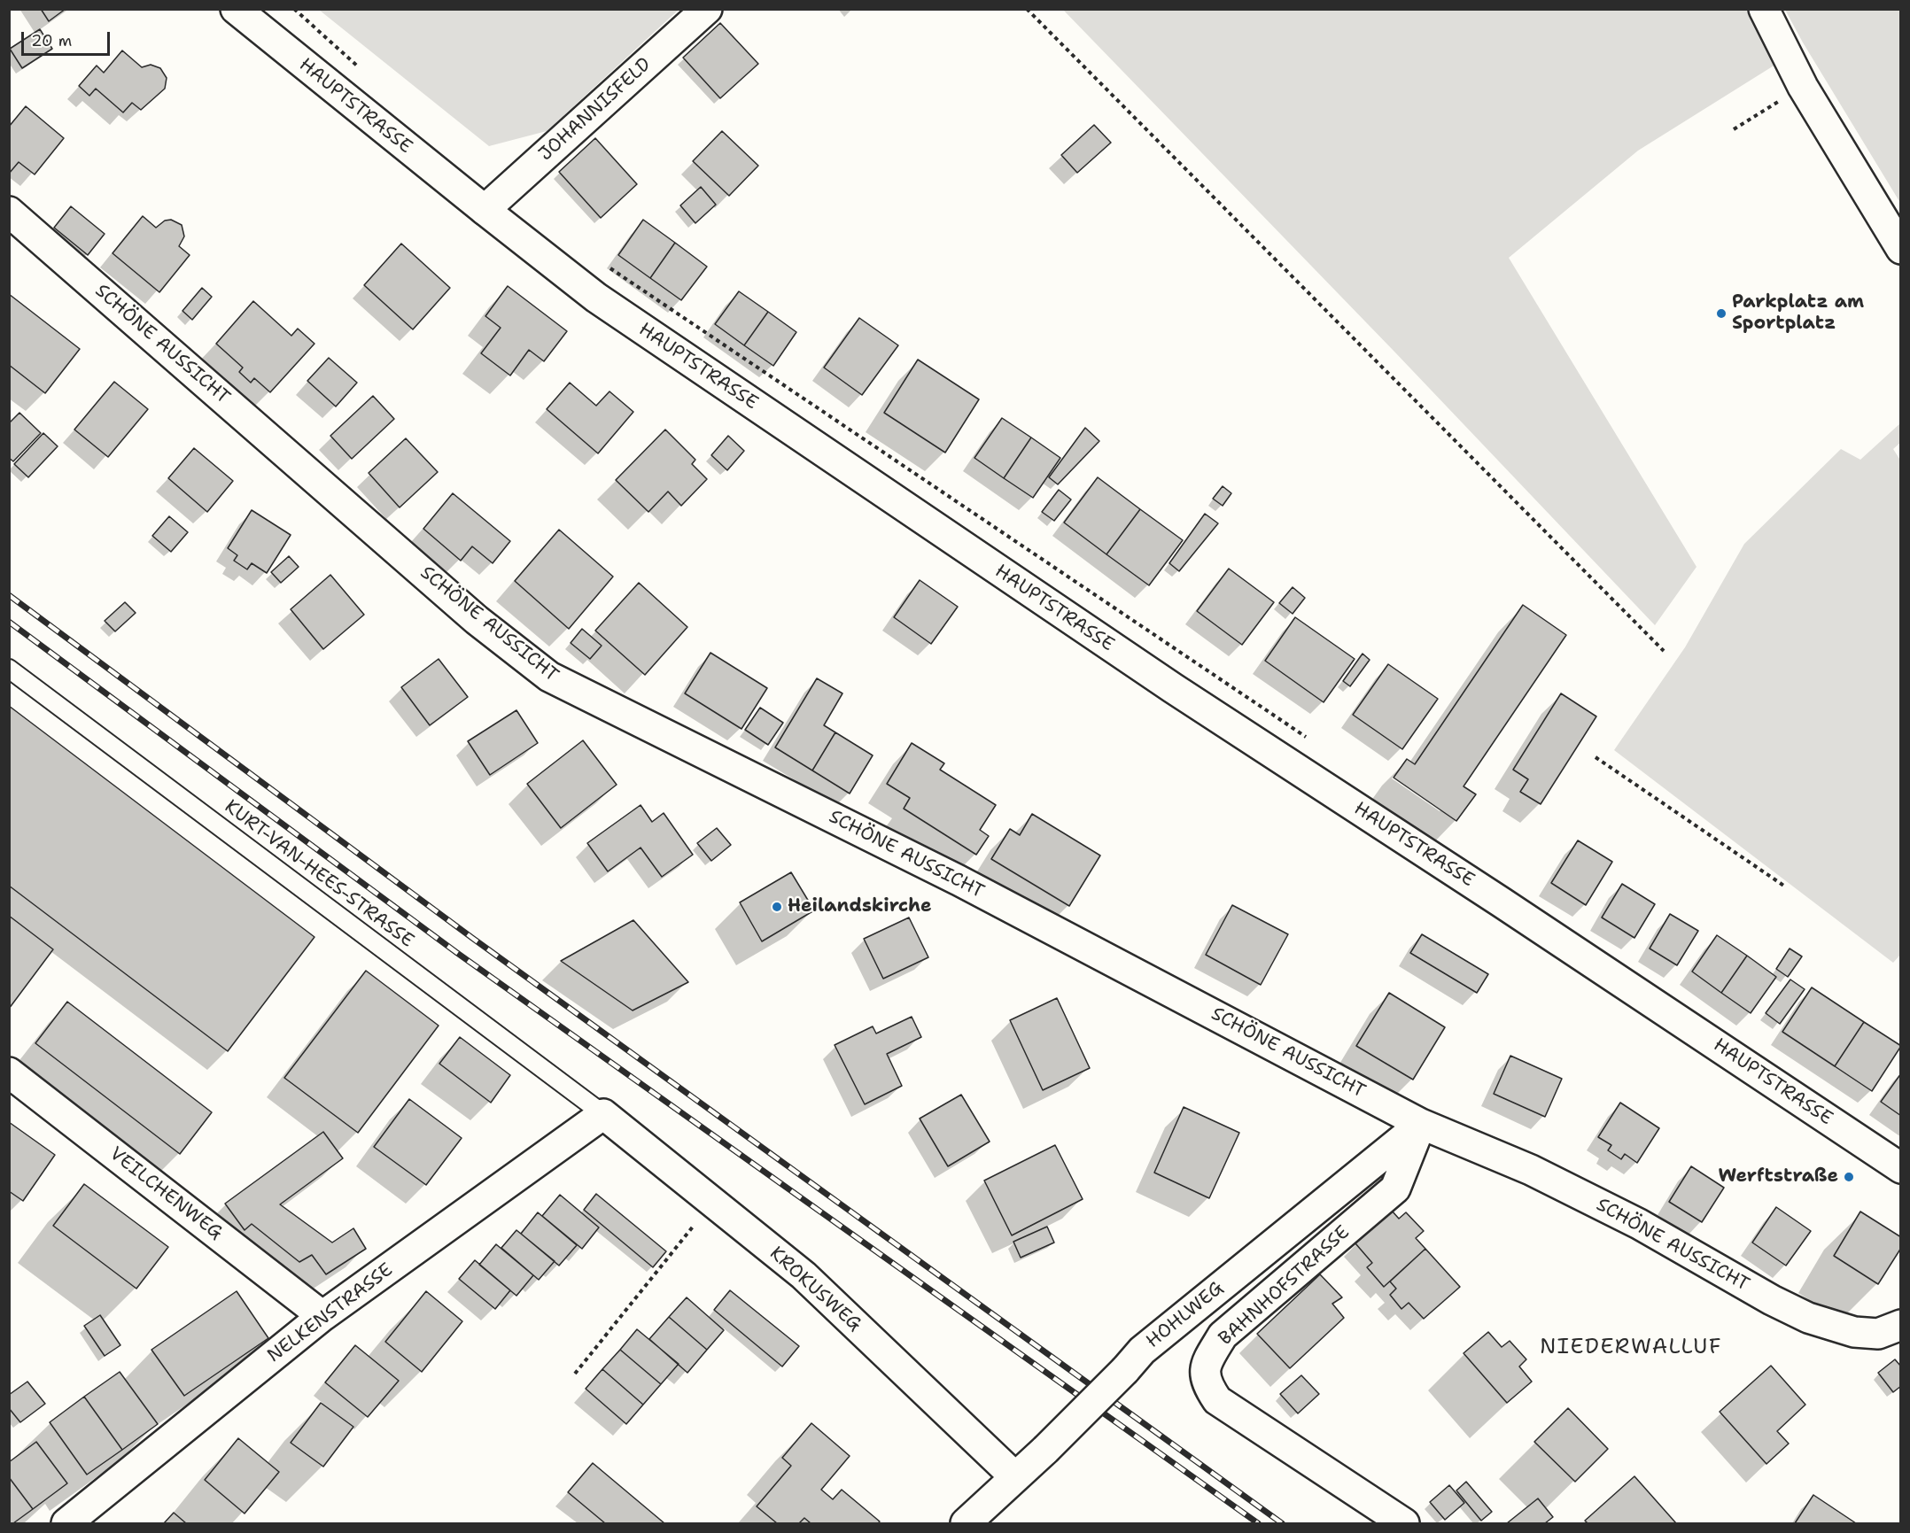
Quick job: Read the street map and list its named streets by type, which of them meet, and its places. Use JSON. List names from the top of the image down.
{
  "streets": {
    "street": [
      "HAUPTSTRASSE",
      "JOHANNISFELD",
      "SCHÖNE AUSSICHT",
      "VEILCHENWEG",
      "BAHNHOFSTRASSE",
      "KROKUSWEG",
      "NELKENSTRASSE",
      "HOHLWEG"
    ],
    "lane": ["KURT-VAN-HEES-STRASSE"]
  },
  "crossings": [
    ["HAUPTSTRASSE", "JOHANNISFELD"],
    ["SCHÖNE AUSSICHT", "BAHNHOFSTRASSE"],
    ["SCHÖNE AUSSICHT", "HOHLWEG"],
    ["KURT-VAN-HEES-STRASSE", "KROKUSWEG"],
    ["KURT-VAN-HEES-STRASSE", "NELKENSTRASSE"],
    ["VEILCHENWEG", "NELKENSTRASSE"],
    ["BAHNHOFSTRASSE", "HOHLWEG"],
    ["KROKUSWEG", "NELKENSTRASSE"],
    ["KROKUSWEG", "HOHLWEG"]
  ],
  "districts": ["NIEDERWALLUF"],
  "places": ["Parkplatz am Sportplatz", "Heilandskirche", "Werftstraße"],
  "scale_bar": "20 m"
}
